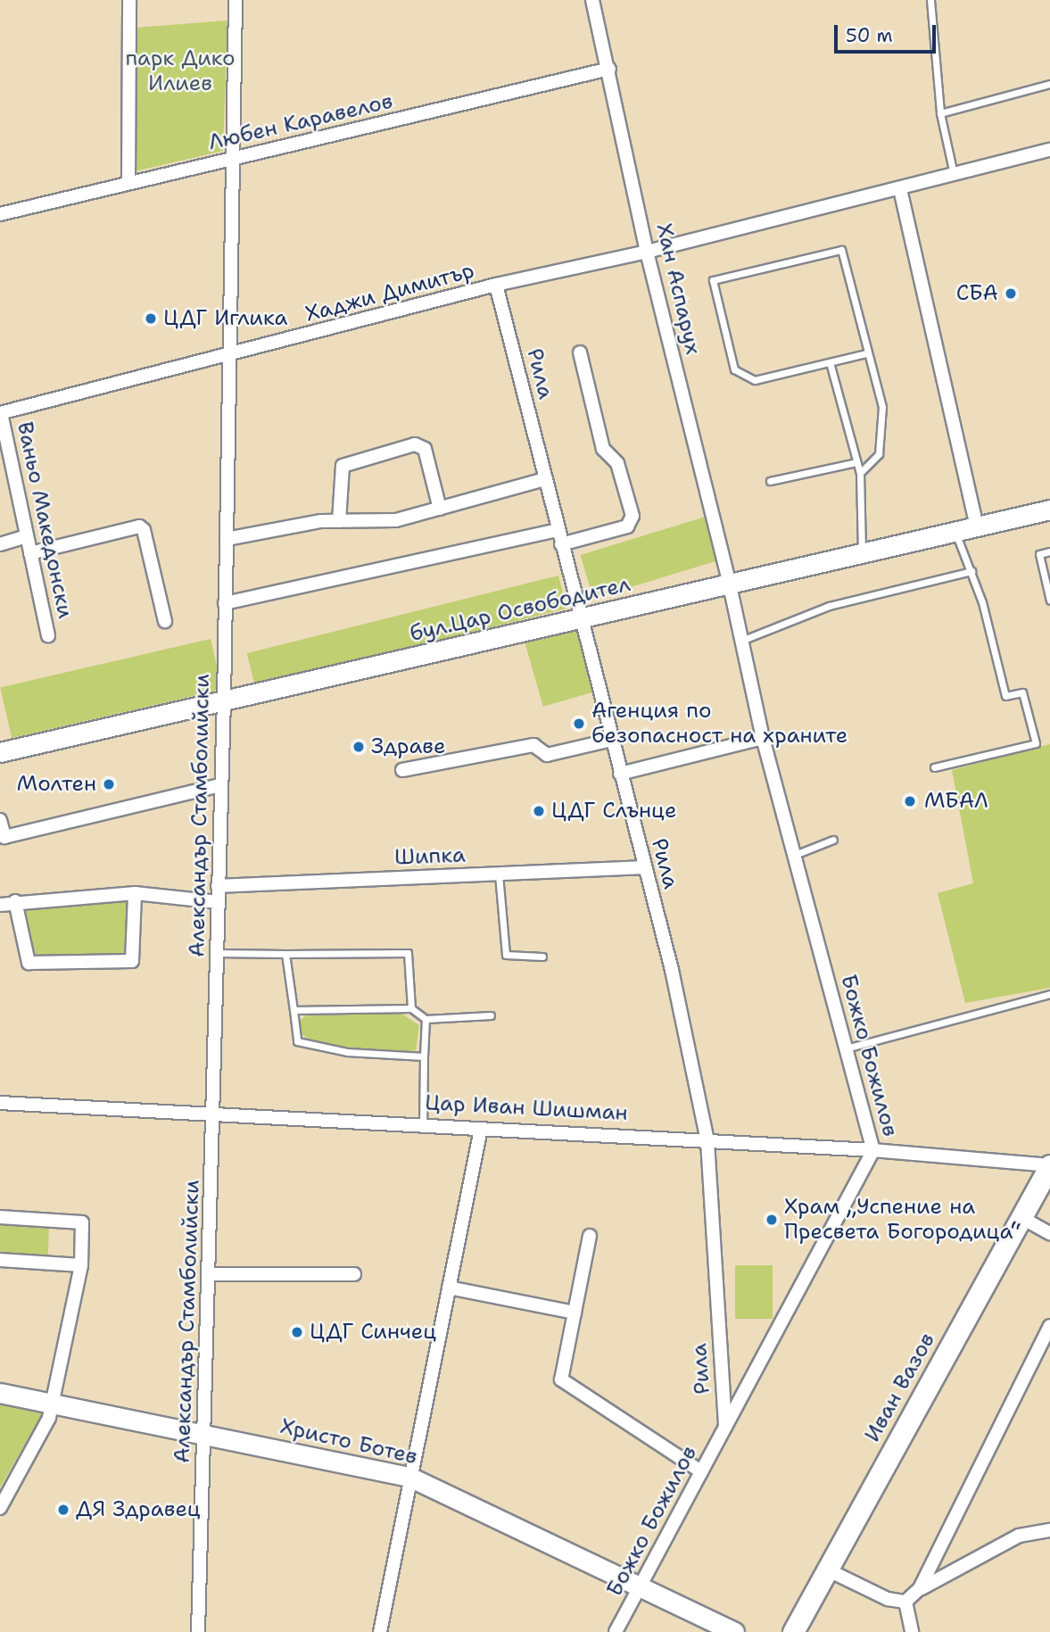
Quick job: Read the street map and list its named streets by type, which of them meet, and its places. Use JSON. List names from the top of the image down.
{
  "streets": {
    "main road": ["Иван Вазов"],
    "street": [
      "Любен Каравелов",
      "Хан Аспарух",
      "Хаджи Димитър",
      "Рила",
      "Ваньо Македонски",
      "бул.Цар Освободител",
      "Александър Стамболийски",
      "Шипка",
      "Божко Божилов",
      "Цар Иван Шишман",
      "Христо Ботев"
    ]
  },
  "crossings": [
    ["Любен Каравелов", "Хан Аспарух"],
    ["Любен Каравелов", "Александър Стамболийски"],
    ["Хан Аспарух", "Хаджи Димитър"],
    ["Хан Аспарух", "бул.Цар Освободител"],
    ["Хан Аспарух", "Божко Божилов"],
    ["Хаджи Димитър", "Рила"],
    ["Хаджи Димитър", "Ваньо Македонски"],
    ["Хаджи Димитър", "Александър Стамболийски"],
    ["Рила", "бул.Цар Освободител"],
    ["Рила", "Шипка"],
    ["Рила", "Божко Божилов"],
    ["Рила", "Цар Иван Шишман"],
    ["бул.Цар Освободител", "Александър Стамболийски"],
    ["бул.Цар Освободител", "Божко Божилов"],
    ["Александър Стамболийски", "Шипка"],
    ["Александър Стамболийски", "Цар Иван Шишман"],
    ["Александър Стамболийски", "Христо Ботев"],
    ["Божко Божилов", "Цар Иван Шишман"],
    ["Божко Божилов", "Христо Ботев"],
    ["Цар Иван Шишман", "Иван Вазов"]
  ],
  "parks": ["парк Дико Илиев"],
  "places": [
    "СБА",
    "ЦДГ Иглика",
    "Агенция по безопасност на храните",
    "Здраве",
    "Молтен",
    "МБАЛ",
    "ЦДГ Слънце",
    "Храм „Успение на Пресвета Богородица“",
    "ЦДГ Синчец",
    "ДЯ Здравец"
  ],
  "scale_bar": "50 m"
}
